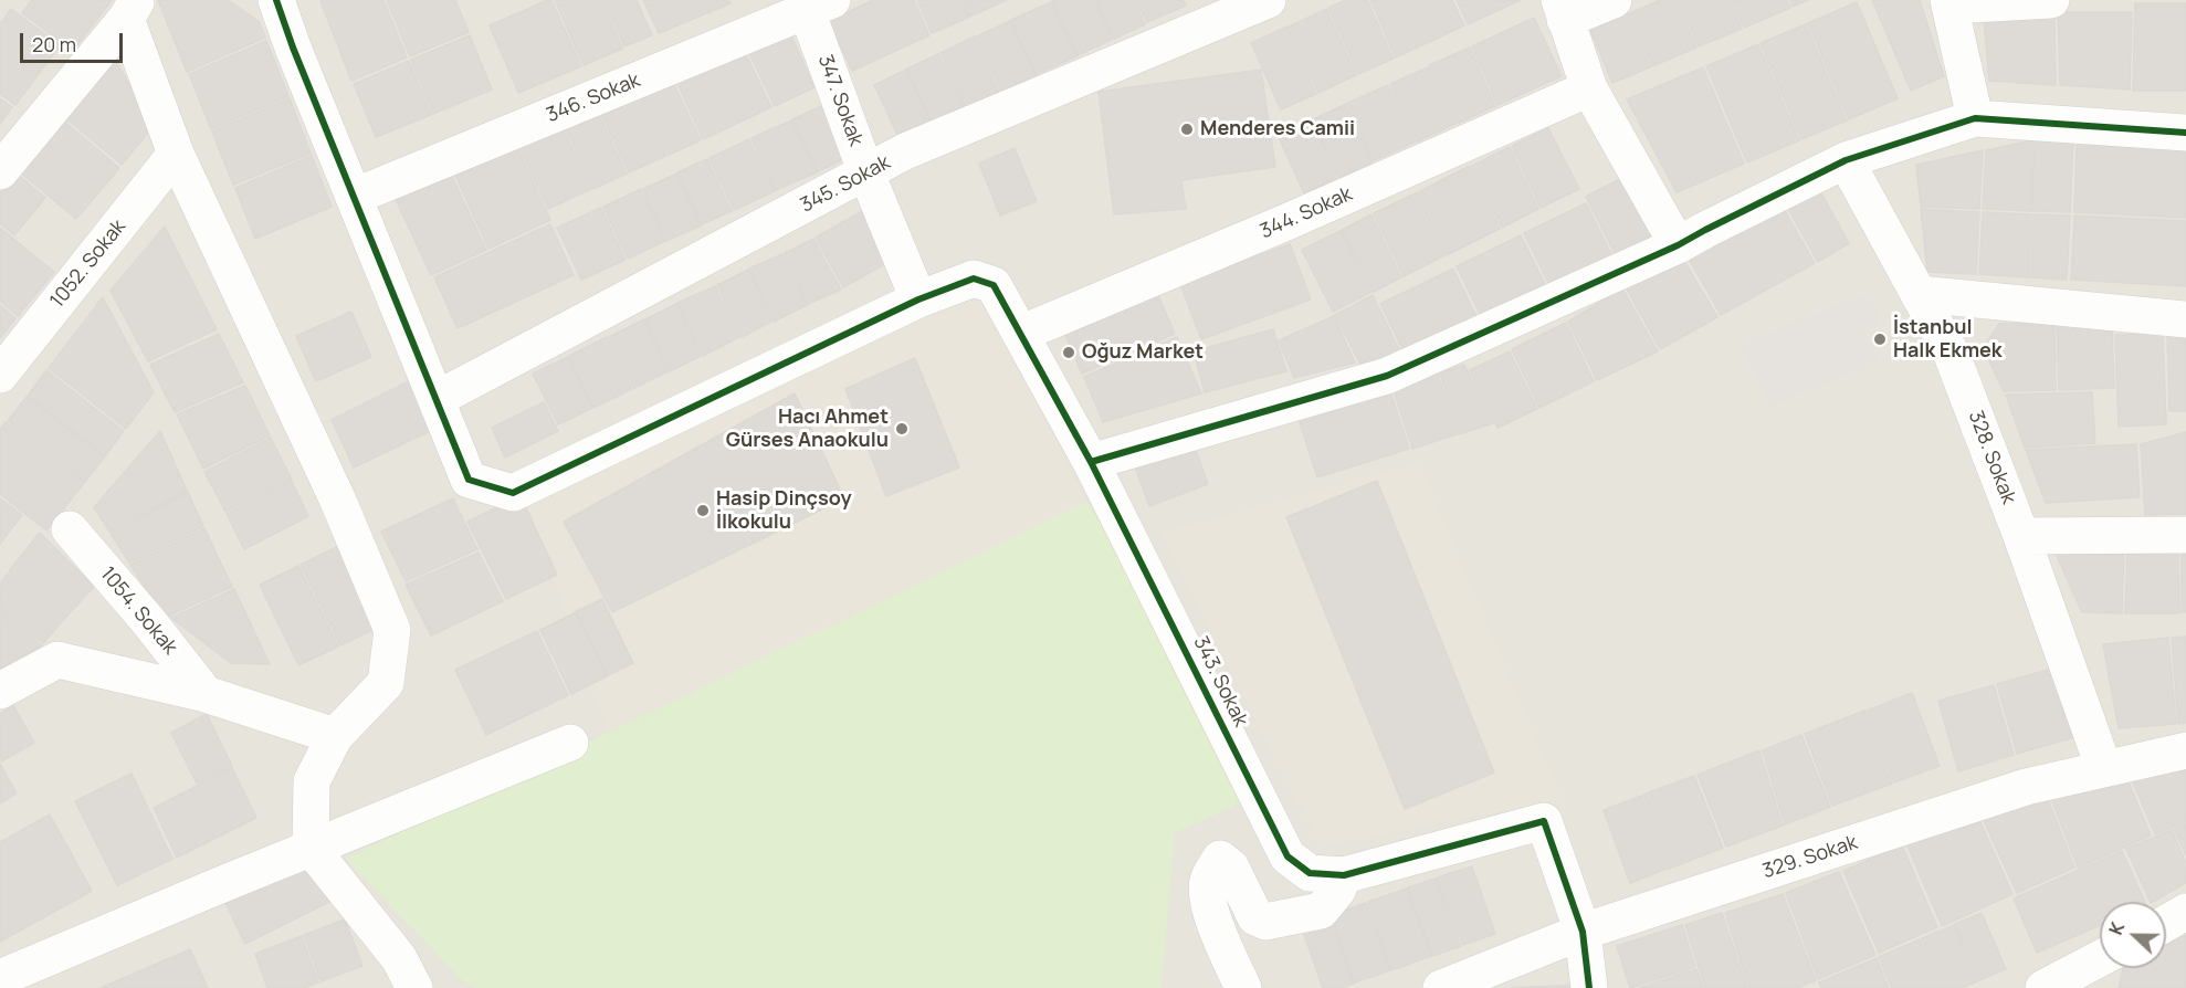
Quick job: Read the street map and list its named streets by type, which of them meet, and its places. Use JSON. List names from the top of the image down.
{
  "streets": {
    "street": [
      "346. Sokak",
      "347. Sokak",
      "345. Sokak",
      "344. Sokak",
      "1052. Sokak",
      "328. Sokak",
      "1054. Sokak",
      "343. Sokak",
      "329. Sokak"
    ]
  },
  "crossings": [
    ["346. Sokak", "347. Sokak"],
    ["347. Sokak", "345. Sokak"],
    ["347. Sokak", "343. Sokak"],
    ["344. Sokak", "343. Sokak"],
    ["328. Sokak", "329. Sokak"],
    ["343. Sokak", "329. Sokak"]
  ],
  "places": [
    "Menderes Camii",
    "İstanbul Halk Ekmek",
    "Oğuz Market",
    "Hacı Ahmet Gürses Anaokulu",
    "Hasip Dinçsoy İlkokulu"
  ],
  "scale_bar": "20 m",
  "north": "left"
}
